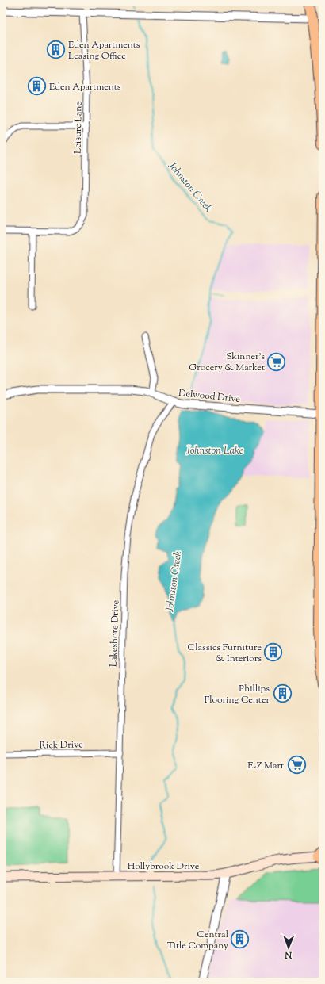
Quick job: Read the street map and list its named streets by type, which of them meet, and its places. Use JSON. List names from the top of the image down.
{
  "streets": {
    "main road": ["Hollybrook Drive"],
    "street": [
      "Leisure Lane",
      "Delwood Drive",
      "Lakeshore Drive",
      "Rick Drive"
    ]
  },
  "crossings": [
    ["Delwood Drive", "Lakeshore Drive"],
    ["Lakeshore Drive", "Rick Drive"],
    ["Lakeshore Drive", "Hollybrook Drive"]
  ],
  "water": ["Johnston Creek", "Johnston Lake"],
  "places": {
    "building": [
      "Eden Apartments Leasing Office",
      "Eden Apartments",
      "Classics Furniture & Interiors",
      "Phillips Flooring Center",
      "Central Title Company"
    ],
    "supermarket": ["Skinner's Grocery & Market", "E-Z Mart"]
  },
  "north": "bottom"
}
